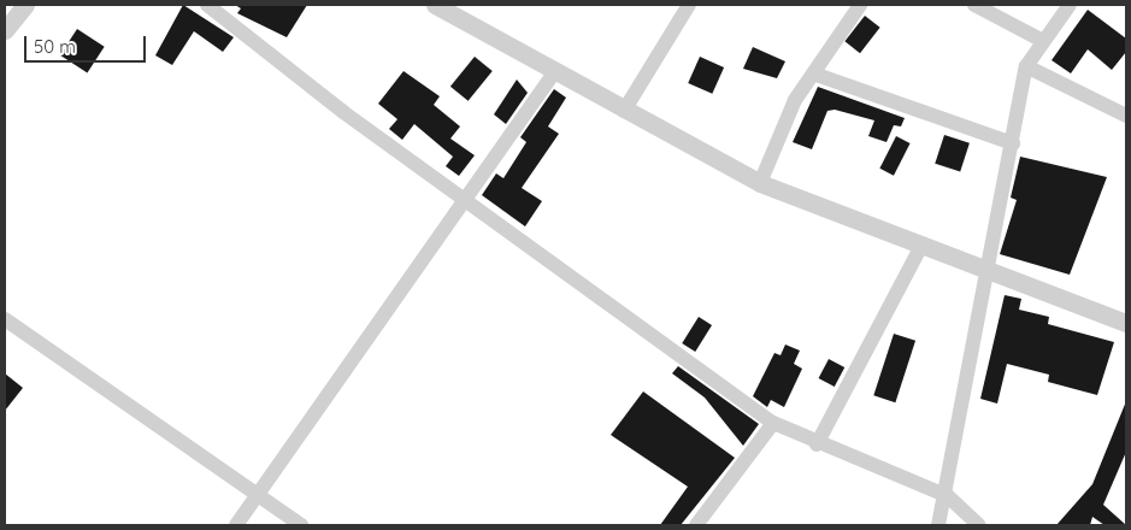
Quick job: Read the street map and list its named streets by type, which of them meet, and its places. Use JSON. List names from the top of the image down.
{
  "scale_bar": "50 m"
}
